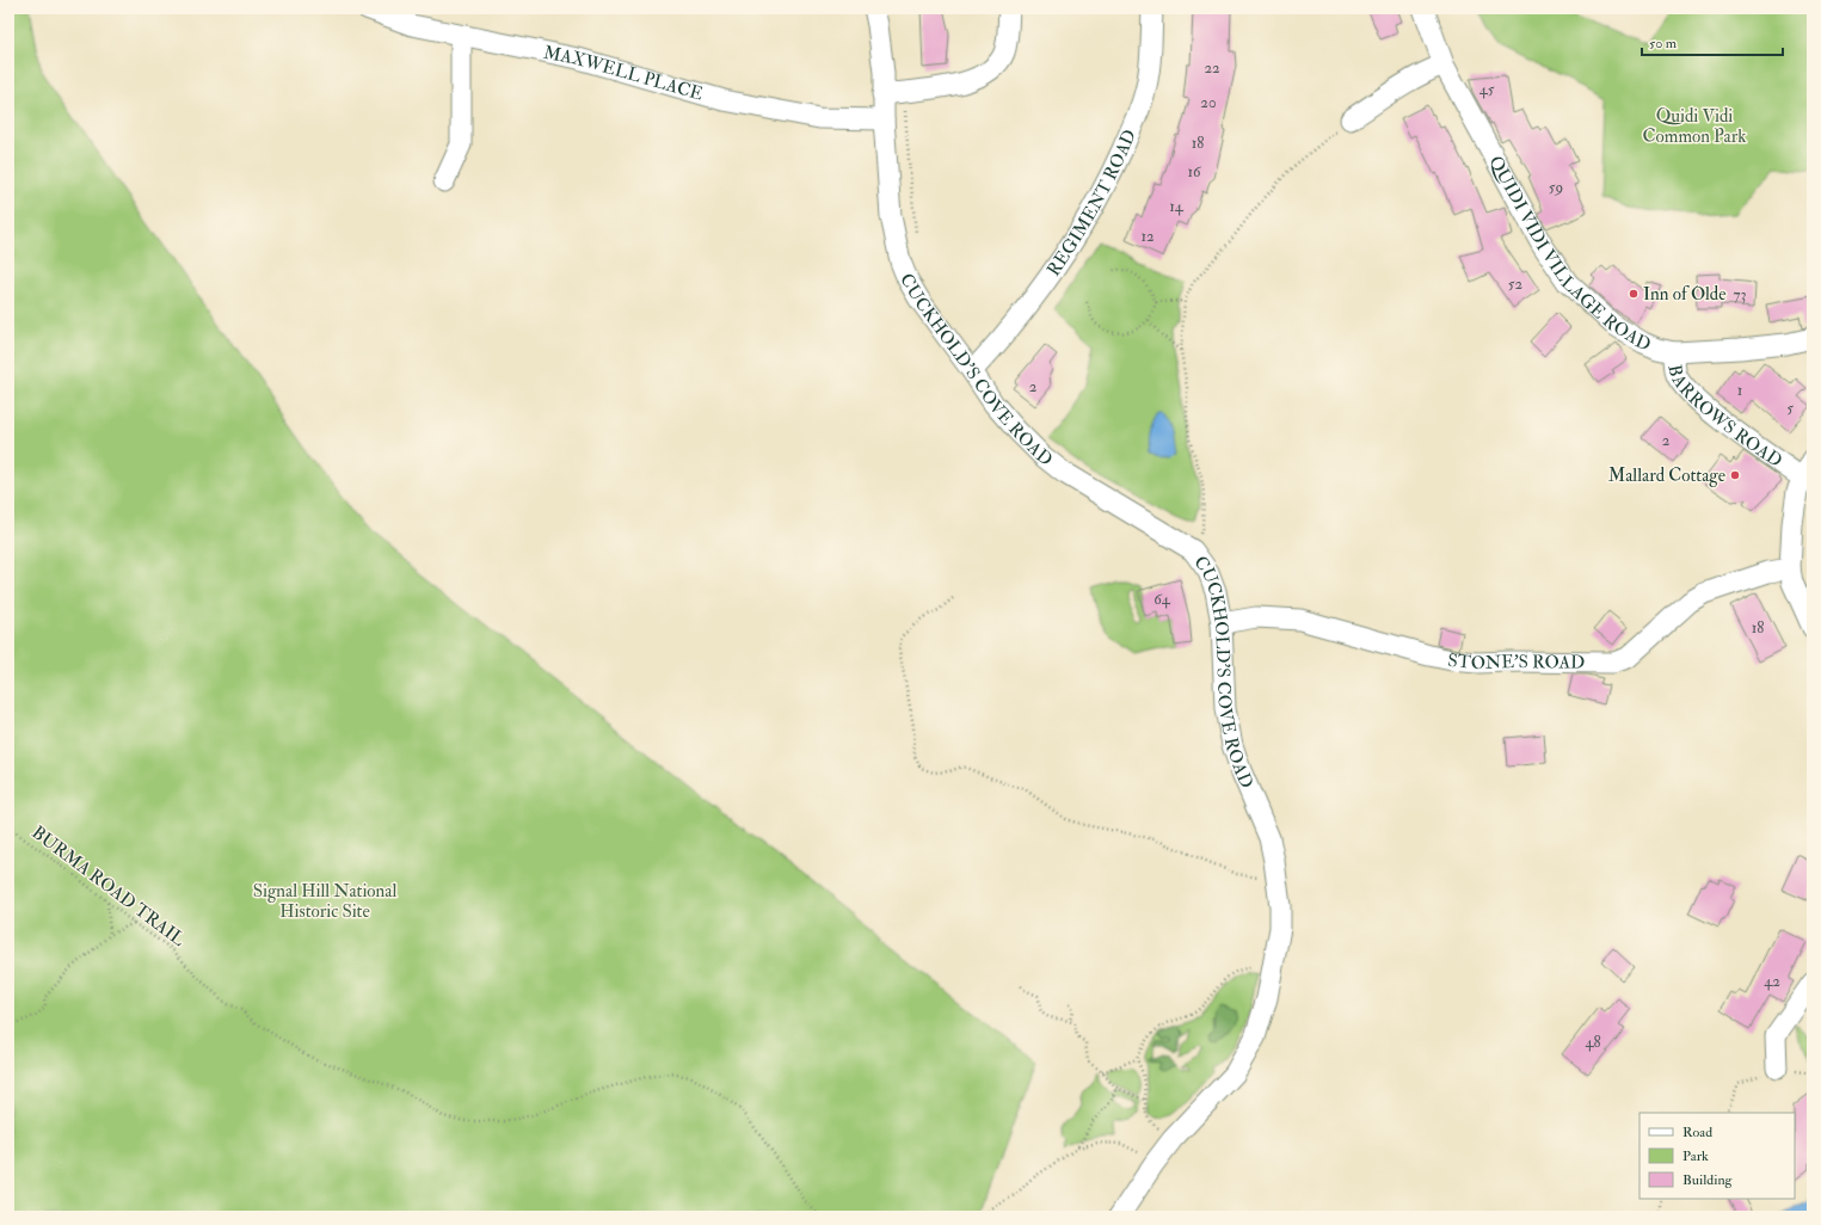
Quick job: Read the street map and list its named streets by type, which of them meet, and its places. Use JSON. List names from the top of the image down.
{
  "streets": {
    "street": [
      "MAXWELL PLACE",
      "REGIMENT ROAD",
      "QUIDI VIDI VILLAGE ROAD",
      "CUCKHOLD'S COVE ROAD",
      "BARROWS ROAD",
      "STONE'S ROAD"
    ],
    "path": ["BURMA ROAD TRAIL"]
  },
  "crossings": [
    ["MAXWELL PLACE", "CUCKHOLD'S COVE ROAD"],
    ["REGIMENT ROAD", "CUCKHOLD'S COVE ROAD"],
    ["QUIDI VIDI VILLAGE ROAD", "BARROWS ROAD"],
    ["CUCKHOLD'S COVE ROAD", "STONE'S ROAD"],
    ["BARROWS ROAD", "STONE'S ROAD"]
  ],
  "parks": ["Quidi Vidi Common Park", "Signal Hill National Historic Site"],
  "places": ["Inn of Olde", "Mallard Cottage"],
  "house_numbers": [
    "22",
    "45",
    "20",
    "18",
    "16",
    "59",
    "14",
    "12",
    "52",
    "73",
    "2",
    "1",
    "5",
    "2",
    "64",
    "18",
    "42",
    "48"
  ],
  "legend": ["Road", "Park", "Building"],
  "scale_bar": "50 m"
}
